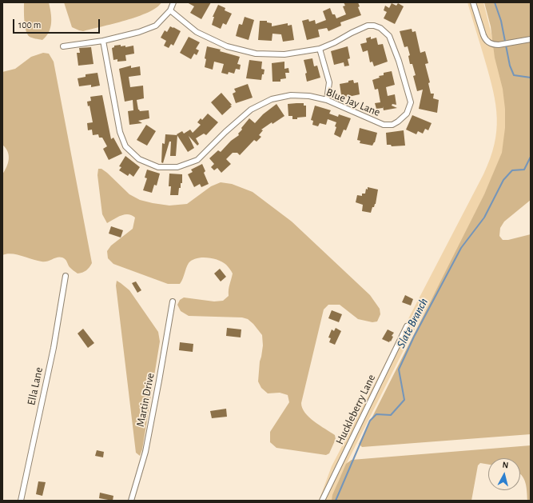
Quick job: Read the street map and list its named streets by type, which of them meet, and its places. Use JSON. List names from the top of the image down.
{
  "streets": {
    "street": [
      "Blue Jay Lane",
      "Ella Lane",
      "Martin Drive",
      "Huckleberry Lane"
    ]
  },
  "water": ["Slate Branch"],
  "scale_bar": "100 m",
  "north": "top"
}
